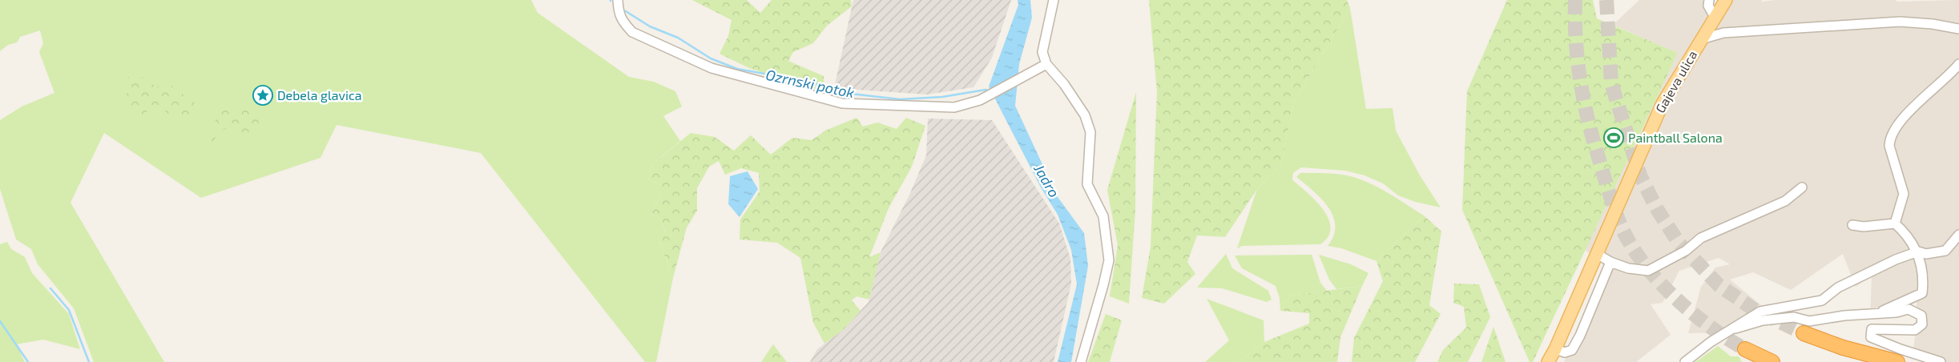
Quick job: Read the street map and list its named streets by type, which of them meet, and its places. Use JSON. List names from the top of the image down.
{
  "streets": {
    "main road": ["Gajeva ulica"]
  },
  "water": ["Ozrnski potok", "Jadro"],
  "places": {
    "place": ["Debela glavica"],
    "sports": ["Paintball Salona"]
  }
}
